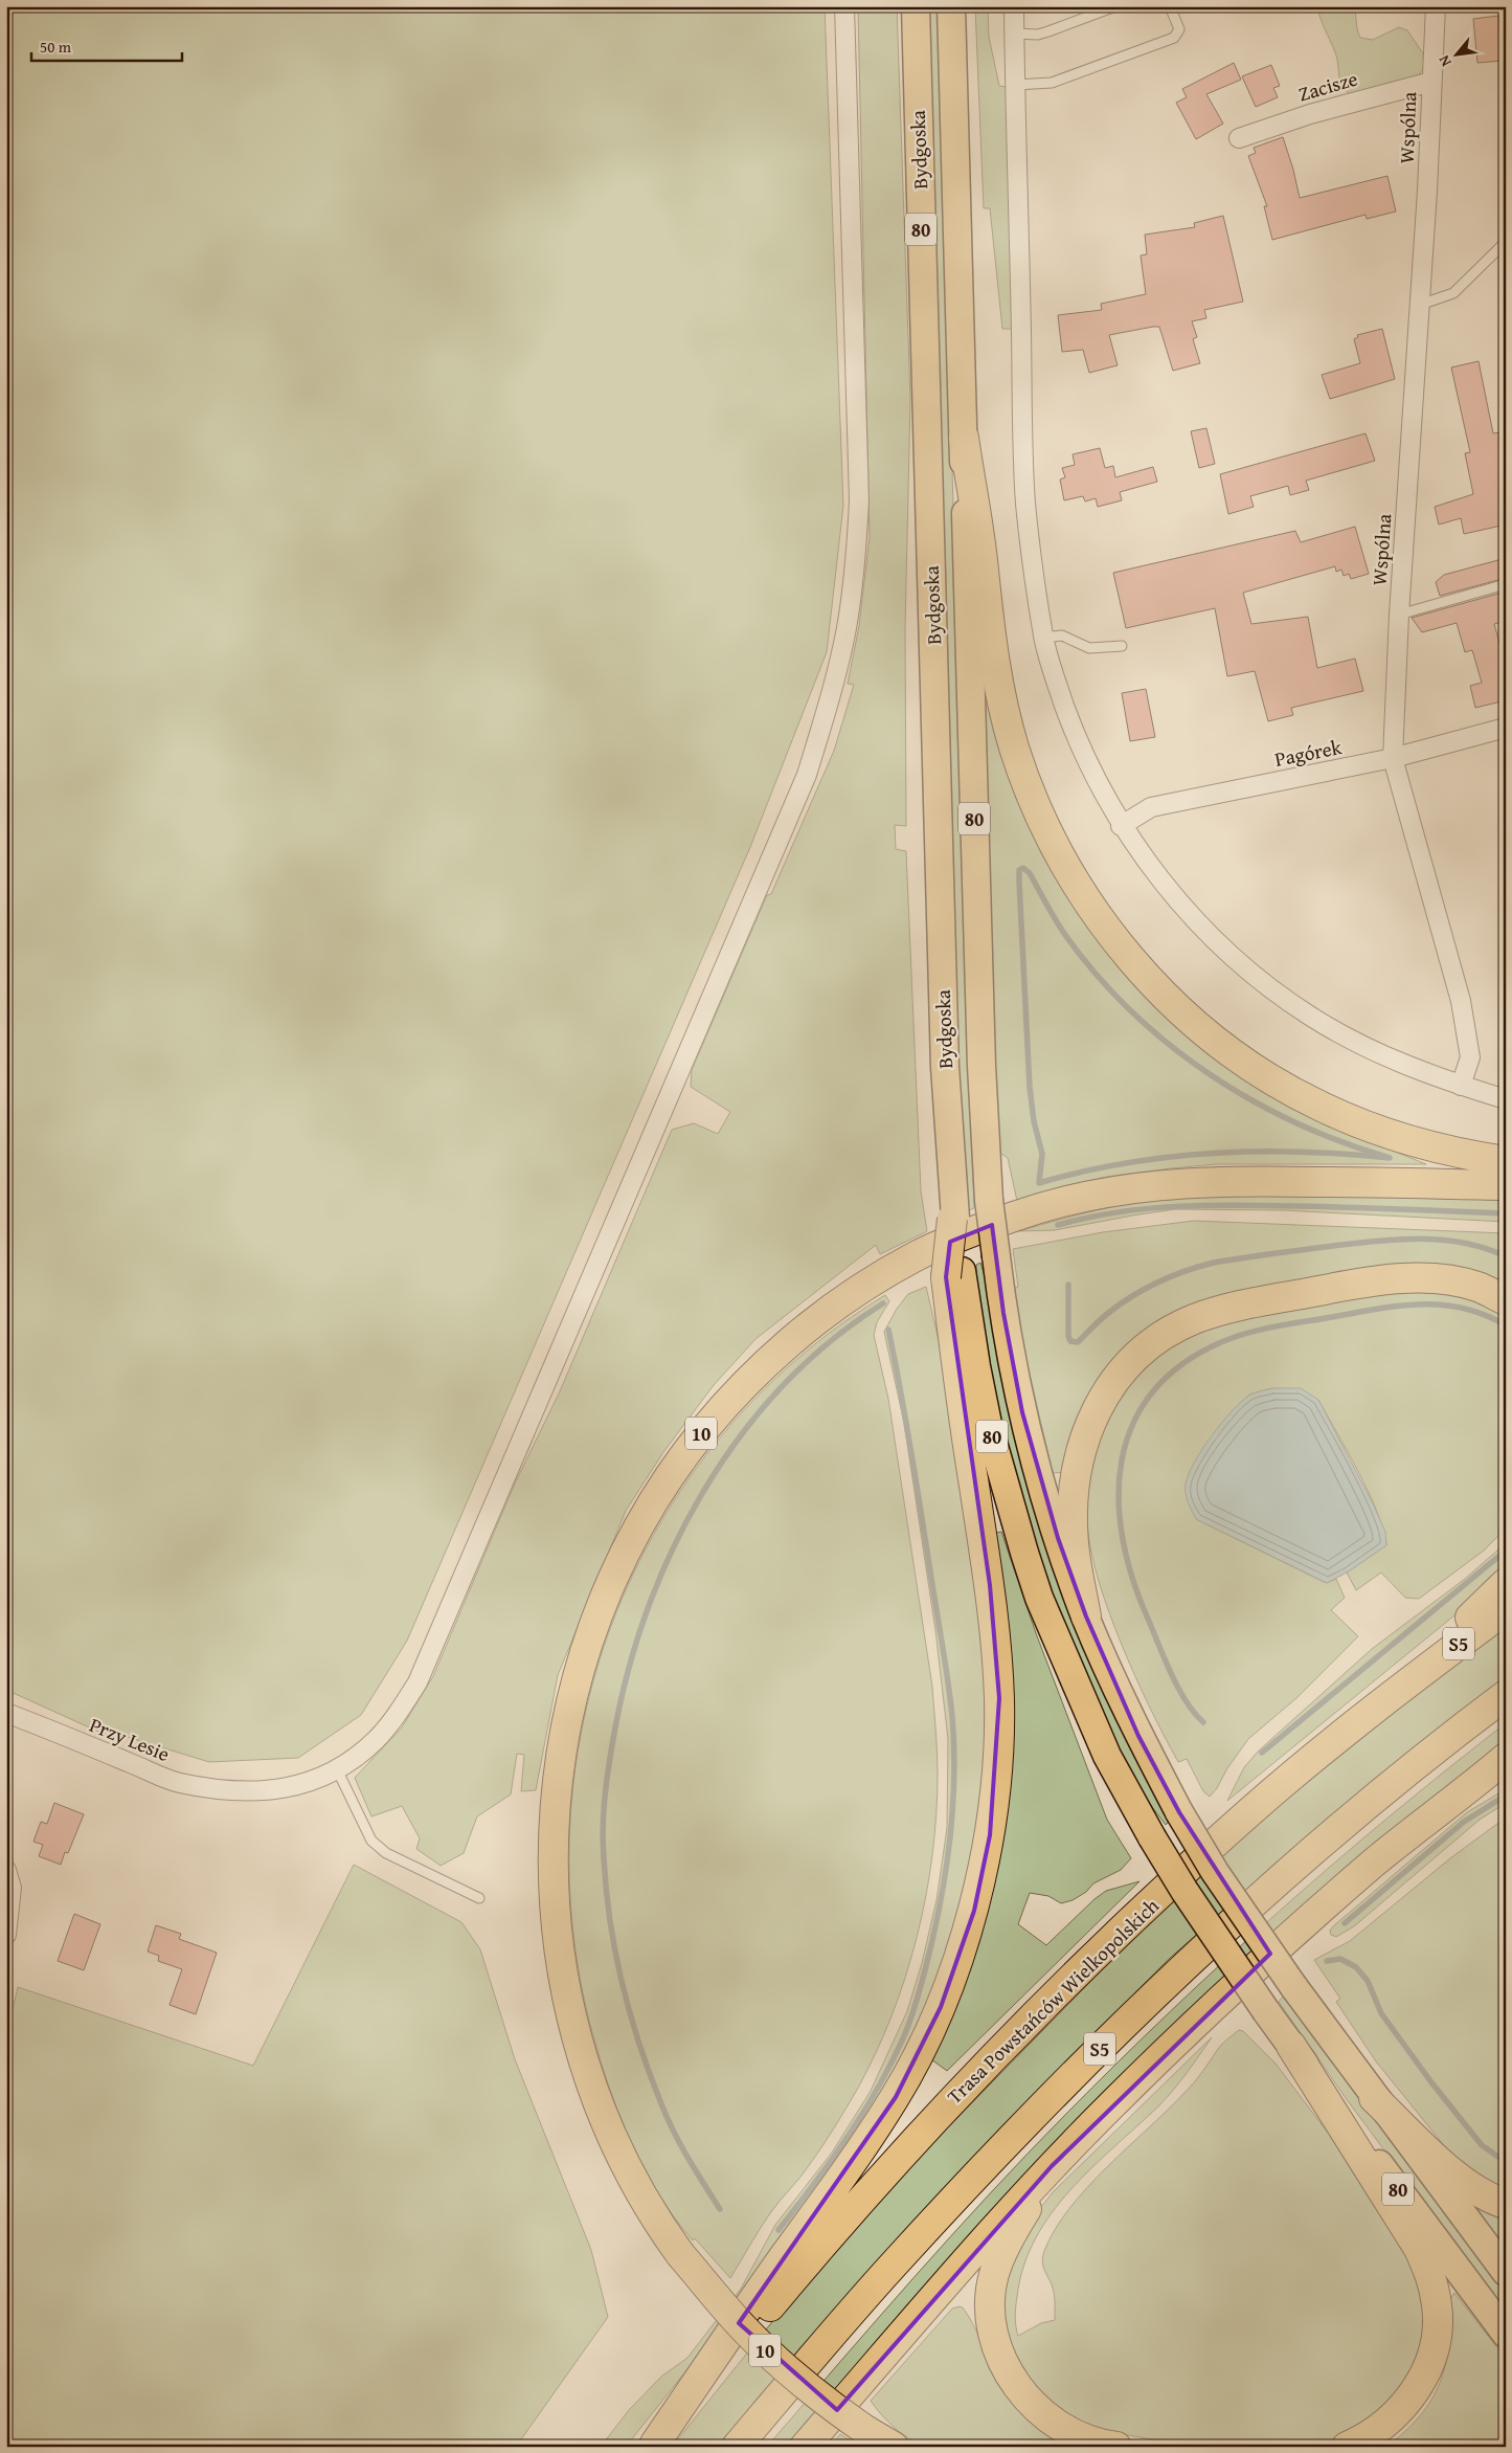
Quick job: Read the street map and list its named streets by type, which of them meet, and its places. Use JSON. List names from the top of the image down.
{
  "streets": {
    "highway": ["10", "S5", "Trasa Powstańców Wielkopolskich"],
    "main road": ["Bydgoska", "80"],
    "street": [
      "Zacisze",
      "Wspólna",
      "Pagórek",
      "Przy Lesie"
    ]
  },
  "crossings": [
    ["Zacisze", "Wspólna"],
    ["Wspólna", "Pagórek"],
    ["Bydgoska", "80"]
  ],
  "scale_bar": "50 m",
  "north": "bottom left"
}
